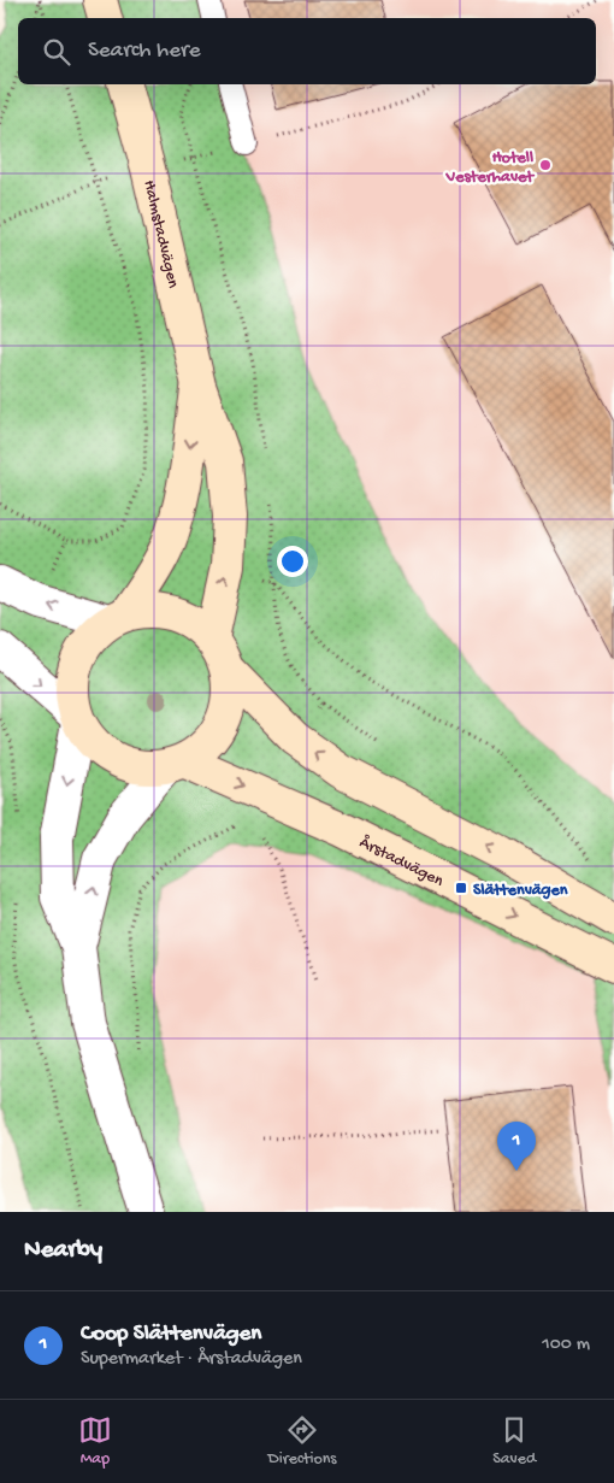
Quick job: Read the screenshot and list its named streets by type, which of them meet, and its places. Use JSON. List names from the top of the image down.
{
  "streets": {
    "main road": ["Halmstadvägen", "Årstadvägen"]
  },
  "crossings": [
    ["Halmstadvägen", "Årstadvägen"]
  ],
  "places": {
    "other": ["Hotell Vesterhavet"],
    "transit": ["Slättenvägen"]
  },
  "page": {
    "search": "Search here",
    "pins": "1",
    "heading": "Nearby",
    "list": [
      {
        "mark": "1",
        "name": "Coop Slättenvägen",
        "note": "Supermarket · Årstadvägen",
        "value": "100 m"
      }
    ],
    "nav": ["Map", "Directions", "Saved"]
  }
}
